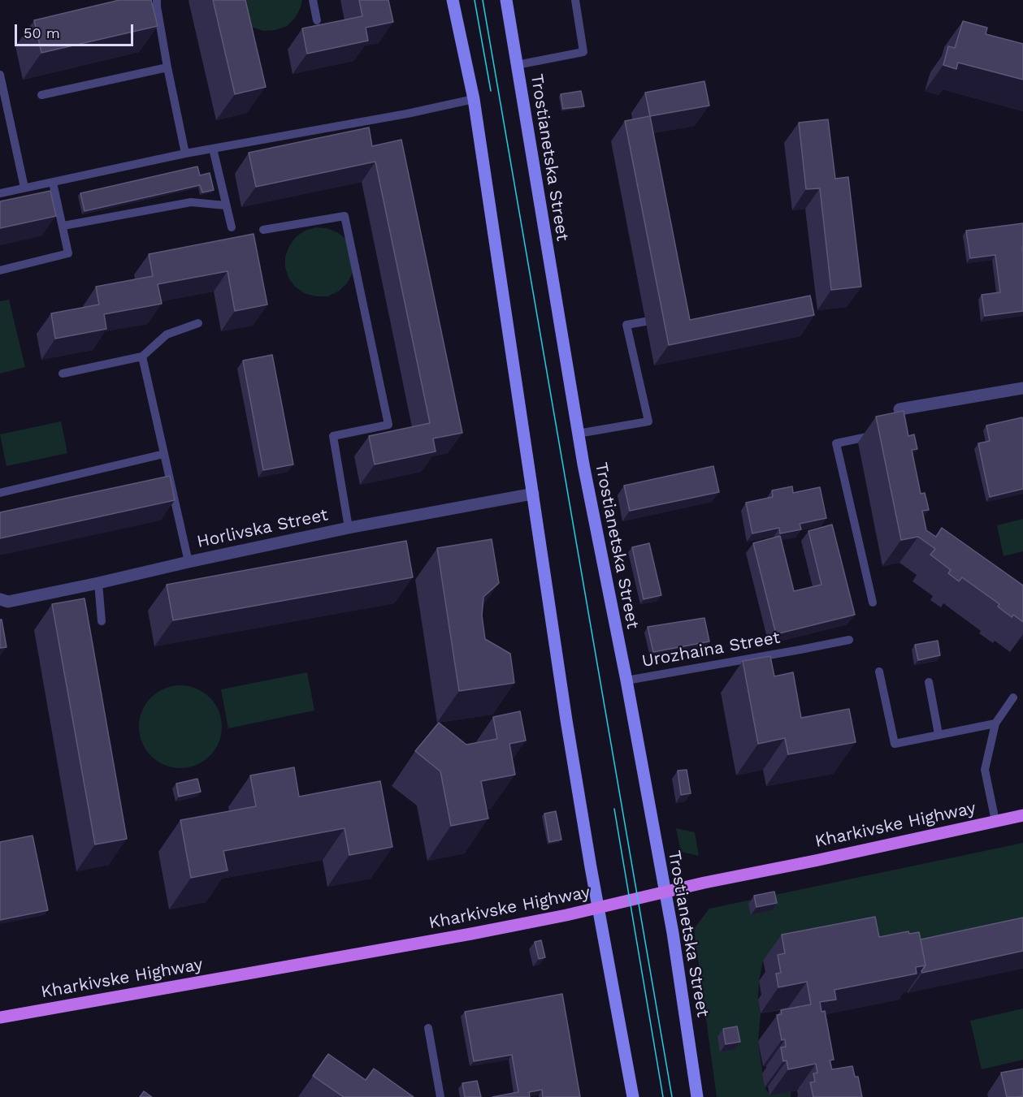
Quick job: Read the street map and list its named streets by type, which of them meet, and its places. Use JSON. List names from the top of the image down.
{
  "streets": {
    "main road": ["Trostianetska Street", "Kharkivske Highway"],
    "street": ["Horlivska Street"],
    "lane": ["Urozhaina Street"]
  },
  "crossings": [
    ["Trostianetska Street", "Urozhaina Street"],
    ["Trostianetska Street", "Kharkivske Highway"]
  ],
  "scale_bar": "50 m"
}
